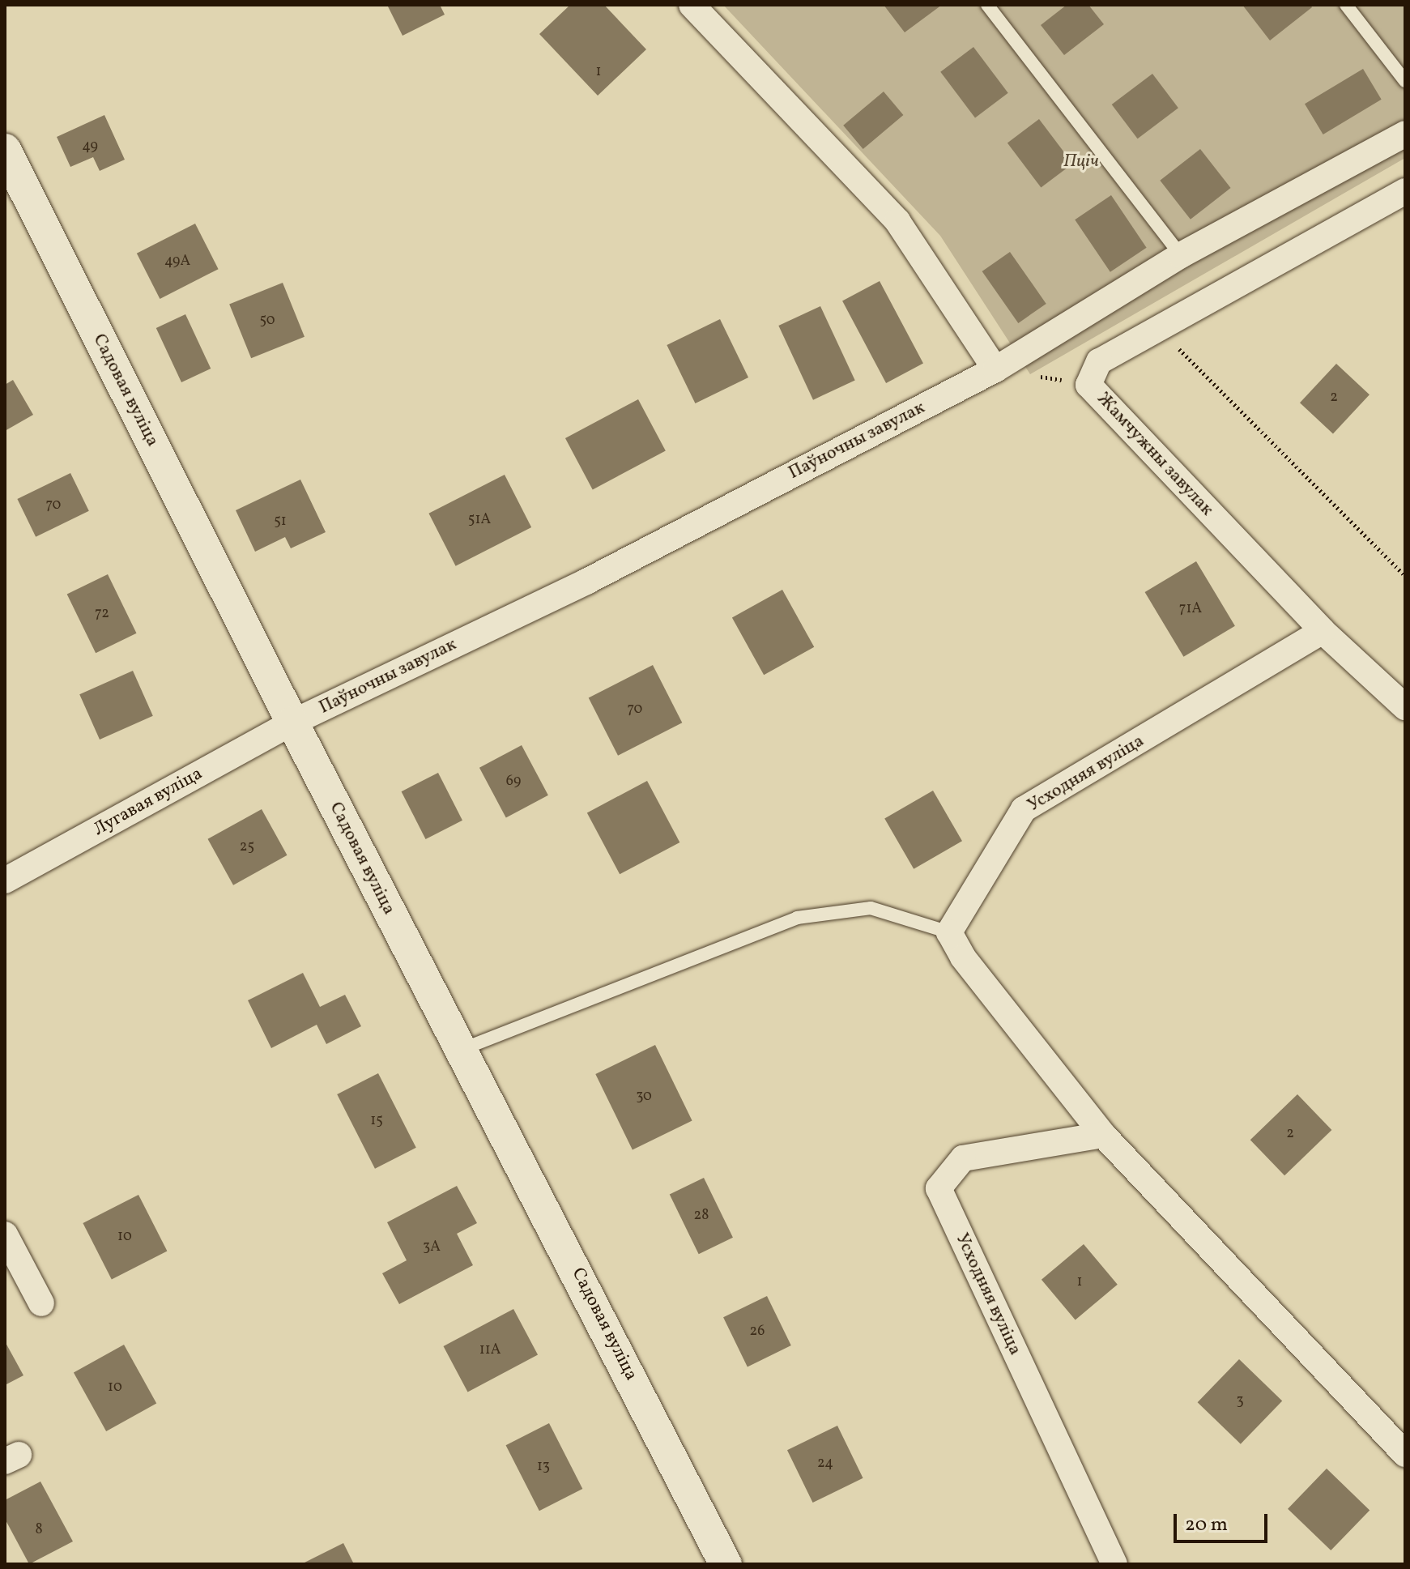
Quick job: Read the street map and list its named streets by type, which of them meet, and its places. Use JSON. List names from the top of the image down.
{
  "streets": {
    "street": [
      "Садовая вуліца",
      "Паўночны завулак",
      "Жамчужны завулак",
      "Усходняя вуліца",
      "Лугавая вуліца"
    ]
  },
  "crossings": [
    ["Садовая вуліца", "Паўночны завулак"],
    ["Садовая вуліца", "Лугавая вуліца"],
    ["Паўночны завулак", "Лугавая вуліца"],
    ["Жамчужны завулак", "Усходняя вуліца"]
  ],
  "parks": ["Пціч"],
  "house_numbers": [
    "1",
    "49",
    "49А",
    "50",
    "2",
    "70",
    "51А",
    "51",
    "71А",
    "72",
    "70",
    "69",
    "25",
    "30",
    "15",
    "2",
    "28",
    "10",
    "3А",
    "1",
    "26",
    "11А",
    "10",
    "3",
    "24",
    "13",
    "8"
  ],
  "scale_bar": "20 m"
}
